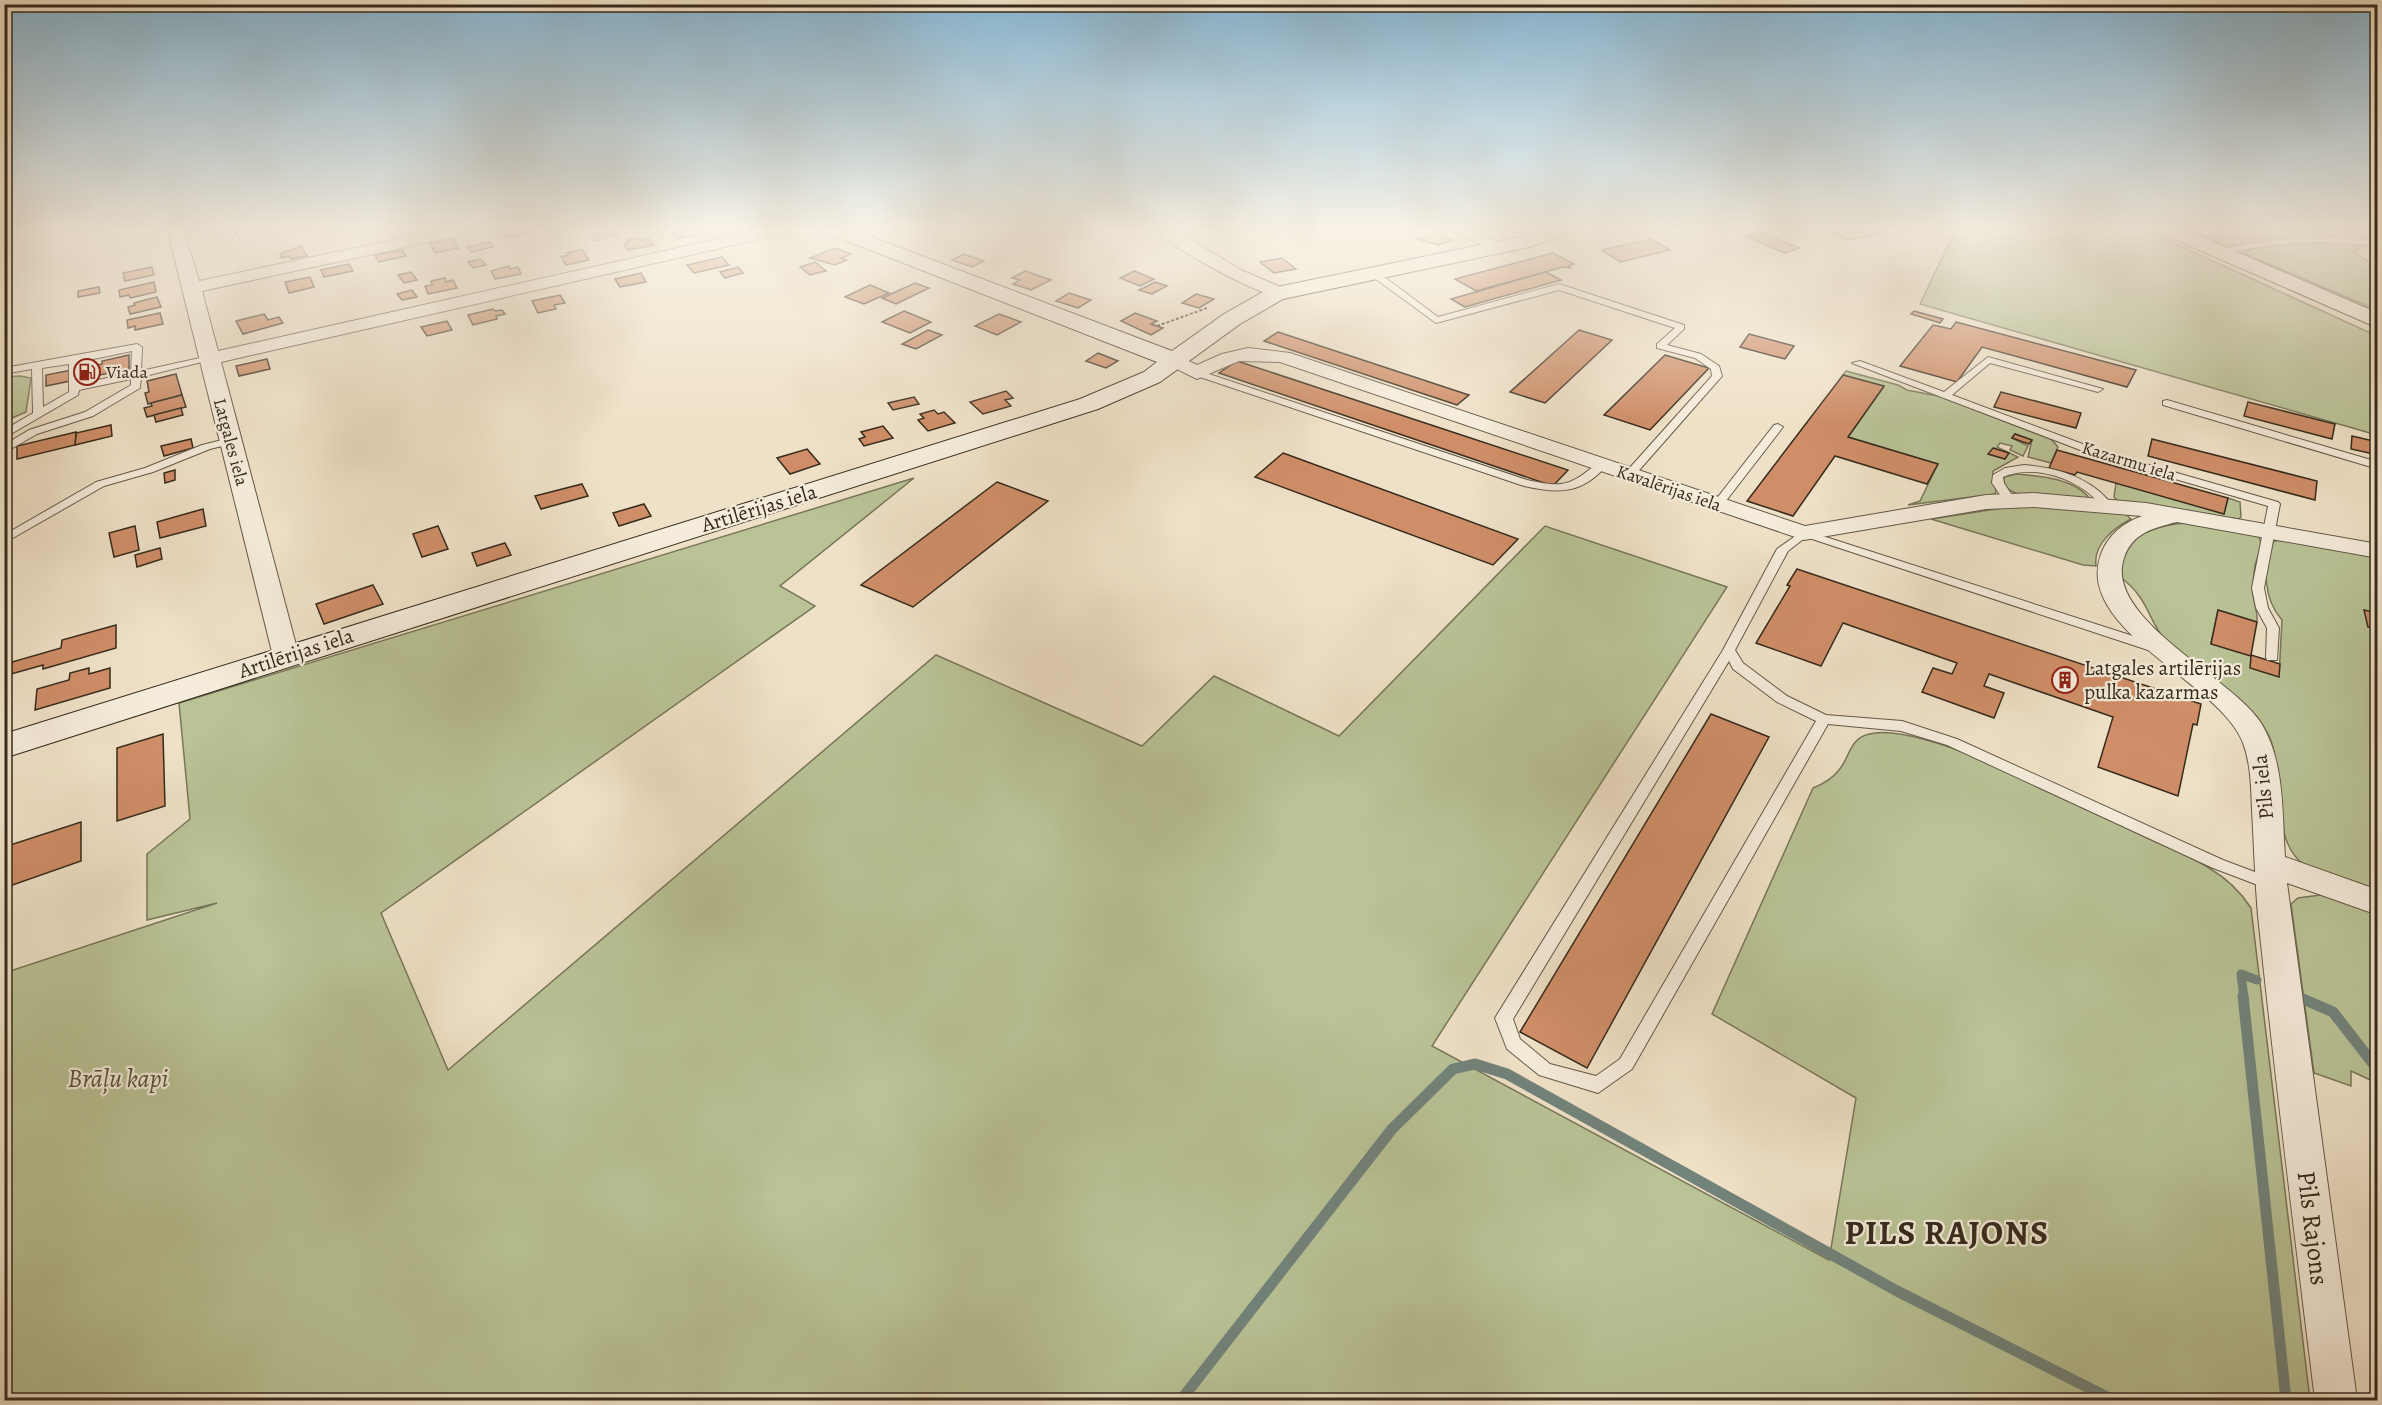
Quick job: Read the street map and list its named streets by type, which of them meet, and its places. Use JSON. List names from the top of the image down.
{
  "streets": {
    "street": [
      "Latgales iela",
      "Kavalērijas iela",
      "Artilērijas iela",
      "Pils iela",
      "Pils Rajons"
    ],
    "lane": ["Kazarmu iela"]
  },
  "crossings": [
    ["Latgales iela", "Artilērijas iela"],
    ["Kazarmu iela", "Kavalērijas iela"],
    ["Kavalērijas iela", "Artilērijas iela"],
    ["Kavalērijas iela", "Pils iela"],
    ["Pils iela", "Pils Rajons"]
  ],
  "districts": ["PILS RAJONS"],
  "parks": ["Brāļu kapi"],
  "places": {
    "fuel station": ["Viada"],
    "building": ["Latgales artilērijas pulka kazarmas"]
  }
}
